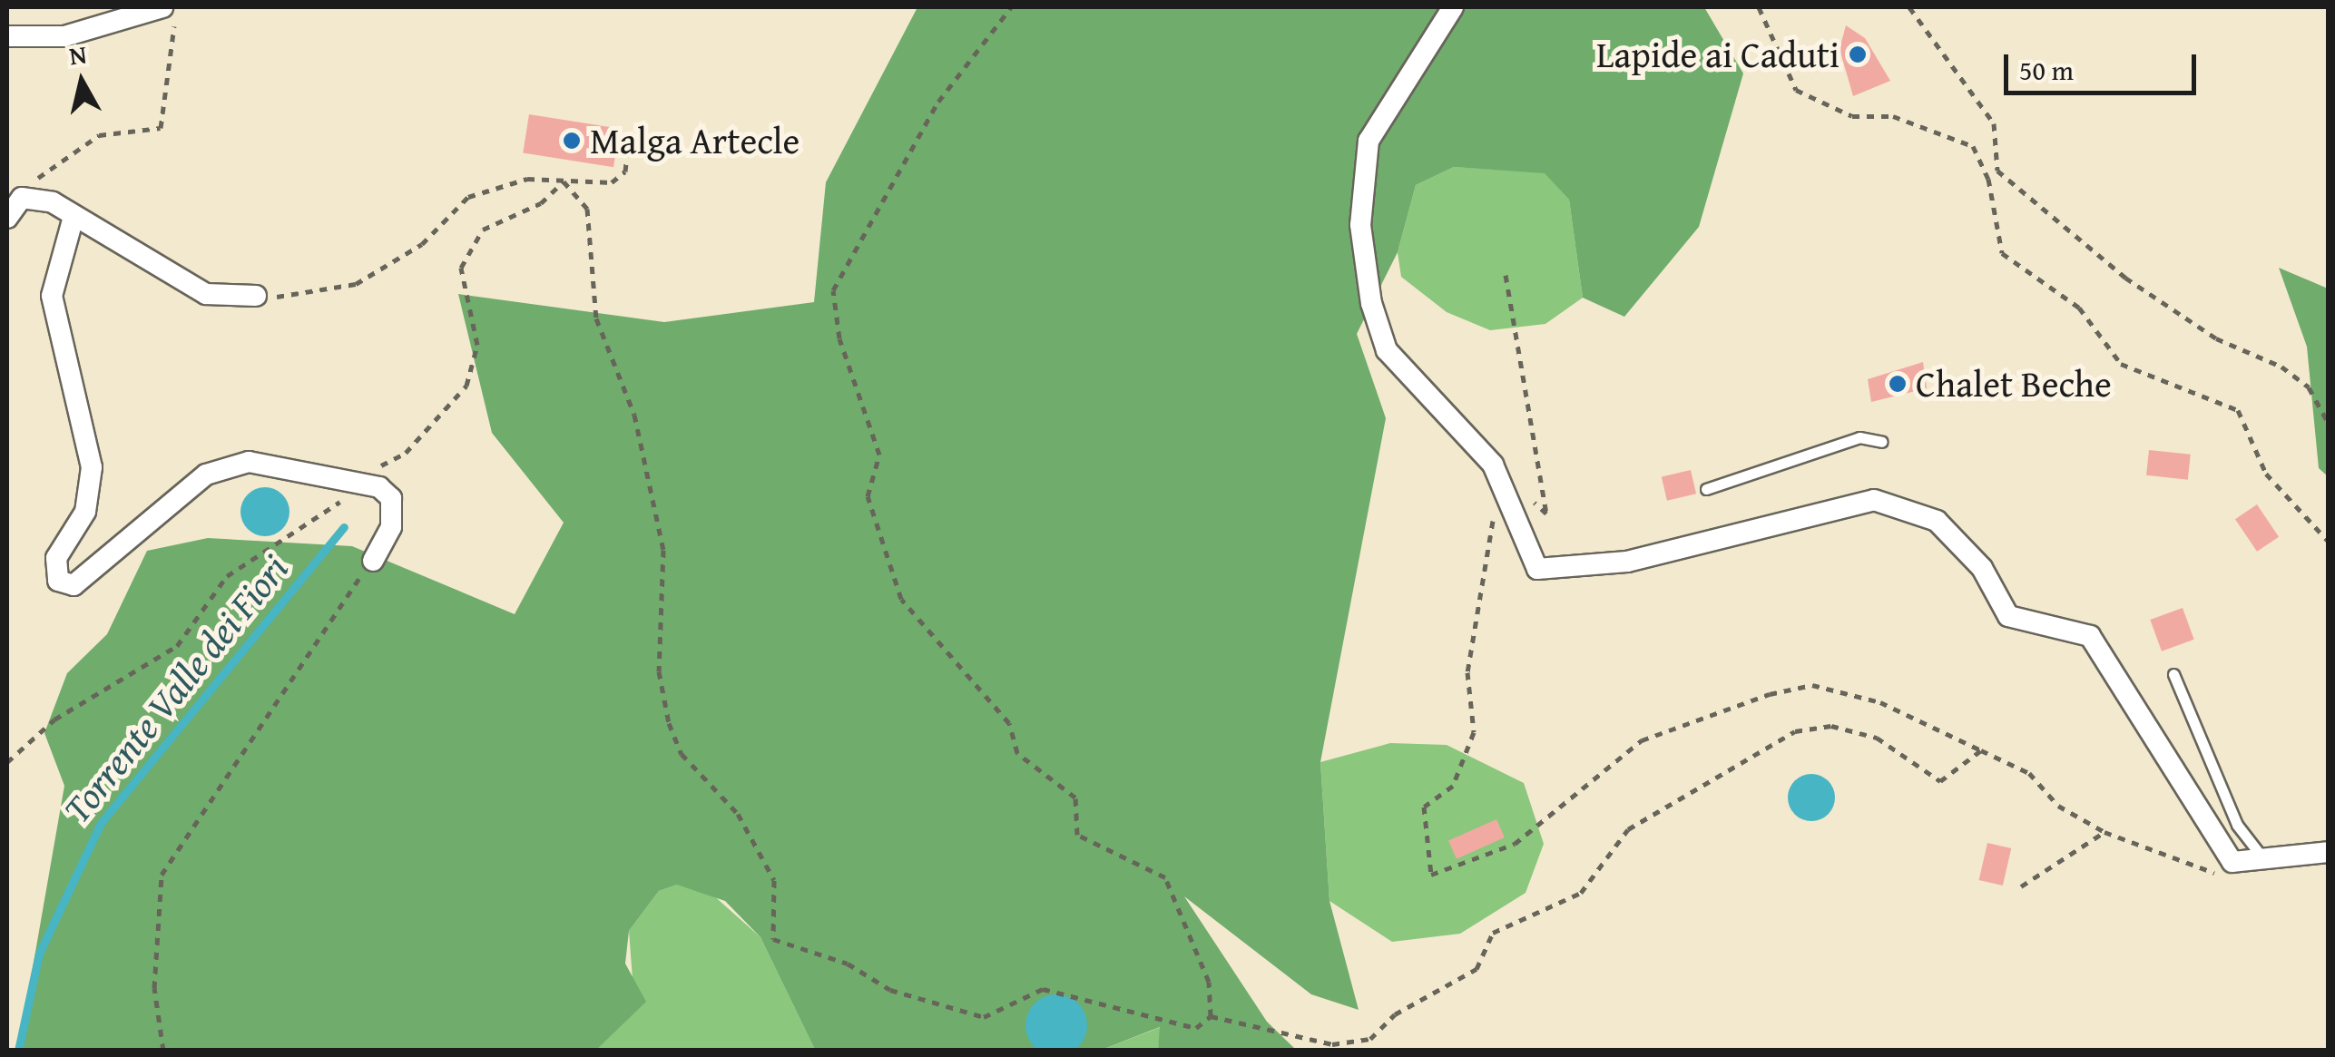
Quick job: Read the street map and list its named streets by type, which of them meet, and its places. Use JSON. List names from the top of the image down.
{
  "water": ["Torrente Valle dei Fiori"],
  "places": ["Lapide ai Caduti", "Malga Artecle", "Chalet Beche"],
  "scale_bar": "50 m",
  "north": "top"
}
